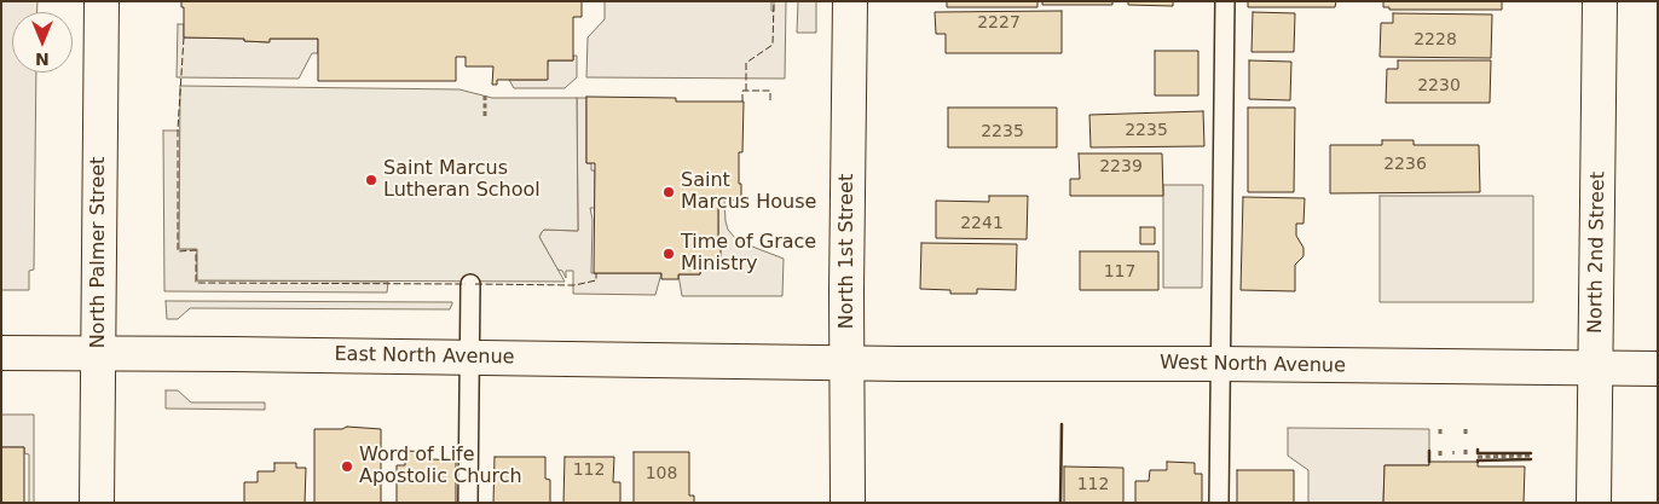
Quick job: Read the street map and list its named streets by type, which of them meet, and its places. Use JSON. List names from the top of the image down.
{
  "streets": {
    "main road": [
      "North 1st Street",
      "North Palmer Street",
      "North 2nd Street",
      "East North Avenue",
      "West North Avenue"
    ]
  },
  "crossings": [
    ["North 1st Street", "East North Avenue"],
    ["North 1st Street", "West North Avenue"],
    ["North Palmer Street", "East North Avenue"],
    ["North 2nd Street", "West North Avenue"],
    ["East North Avenue", "West North Avenue"]
  ],
  "places": [
    "Saint Marcus Lutheran School",
    "Saint Marcus House",
    "Time of Grace Ministry",
    "Word of Life Apostolic Church"
  ],
  "house_numbers": [
    "2227",
    "2228",
    "2230",
    "2235",
    "2235",
    "2236",
    "2239",
    "2241",
    "117",
    "112",
    "108",
    "112"
  ],
  "north": "bottom"
}
